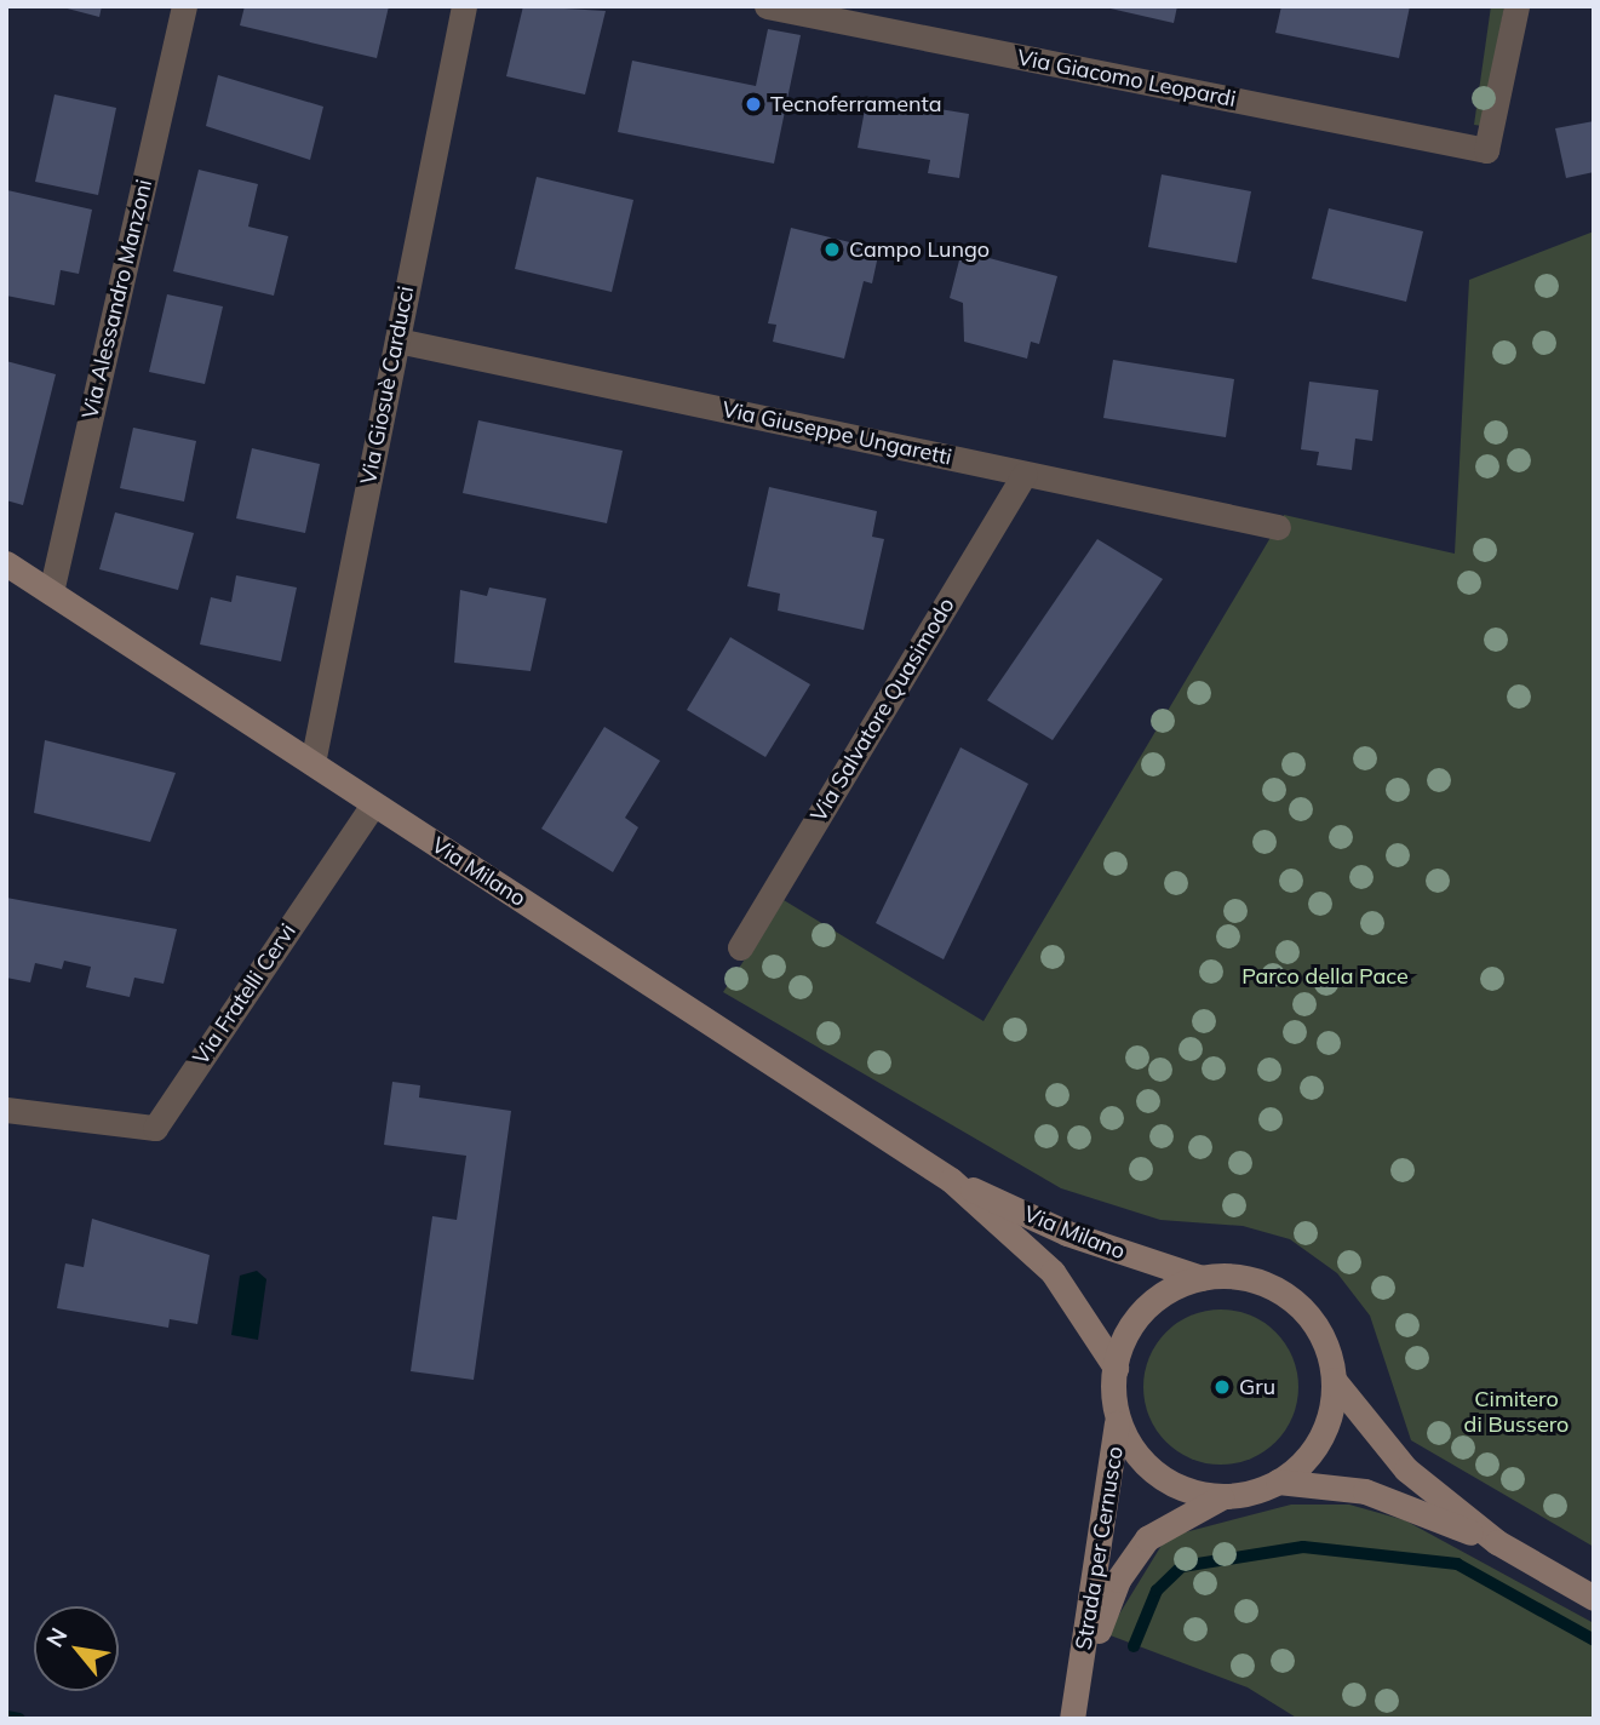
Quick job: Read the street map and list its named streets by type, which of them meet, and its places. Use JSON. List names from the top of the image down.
{
  "streets": {
    "street": [
      "Via Giacomo Leopardi",
      "Via Alessandro Manzoni",
      "Via Giosuè Carducci",
      "Via Giuseppe Ungaretti",
      "Via Salvatore Quasimodo",
      "Via Milano",
      "Via Fratelli Cervi",
      "Strada per Cernusco"
    ]
  },
  "crossings": [
    ["Via Alessandro Manzoni", "Via Milano"],
    ["Via Giosuè Carducci", "Via Giuseppe Ungaretti"],
    ["Via Giosuè Carducci", "Via Milano"],
    ["Via Giuseppe Ungaretti", "Via Salvatore Quasimodo"],
    ["Via Milano", "Via Fratelli Cervi"],
    ["Via Milano", "Strada per Cernusco"]
  ],
  "parks": ["Parco della Pace", "Cimitero di Bussero"],
  "places": ["Tecnoferramenta", "Campo Lungo", "Gru"],
  "north": "top left"
}
